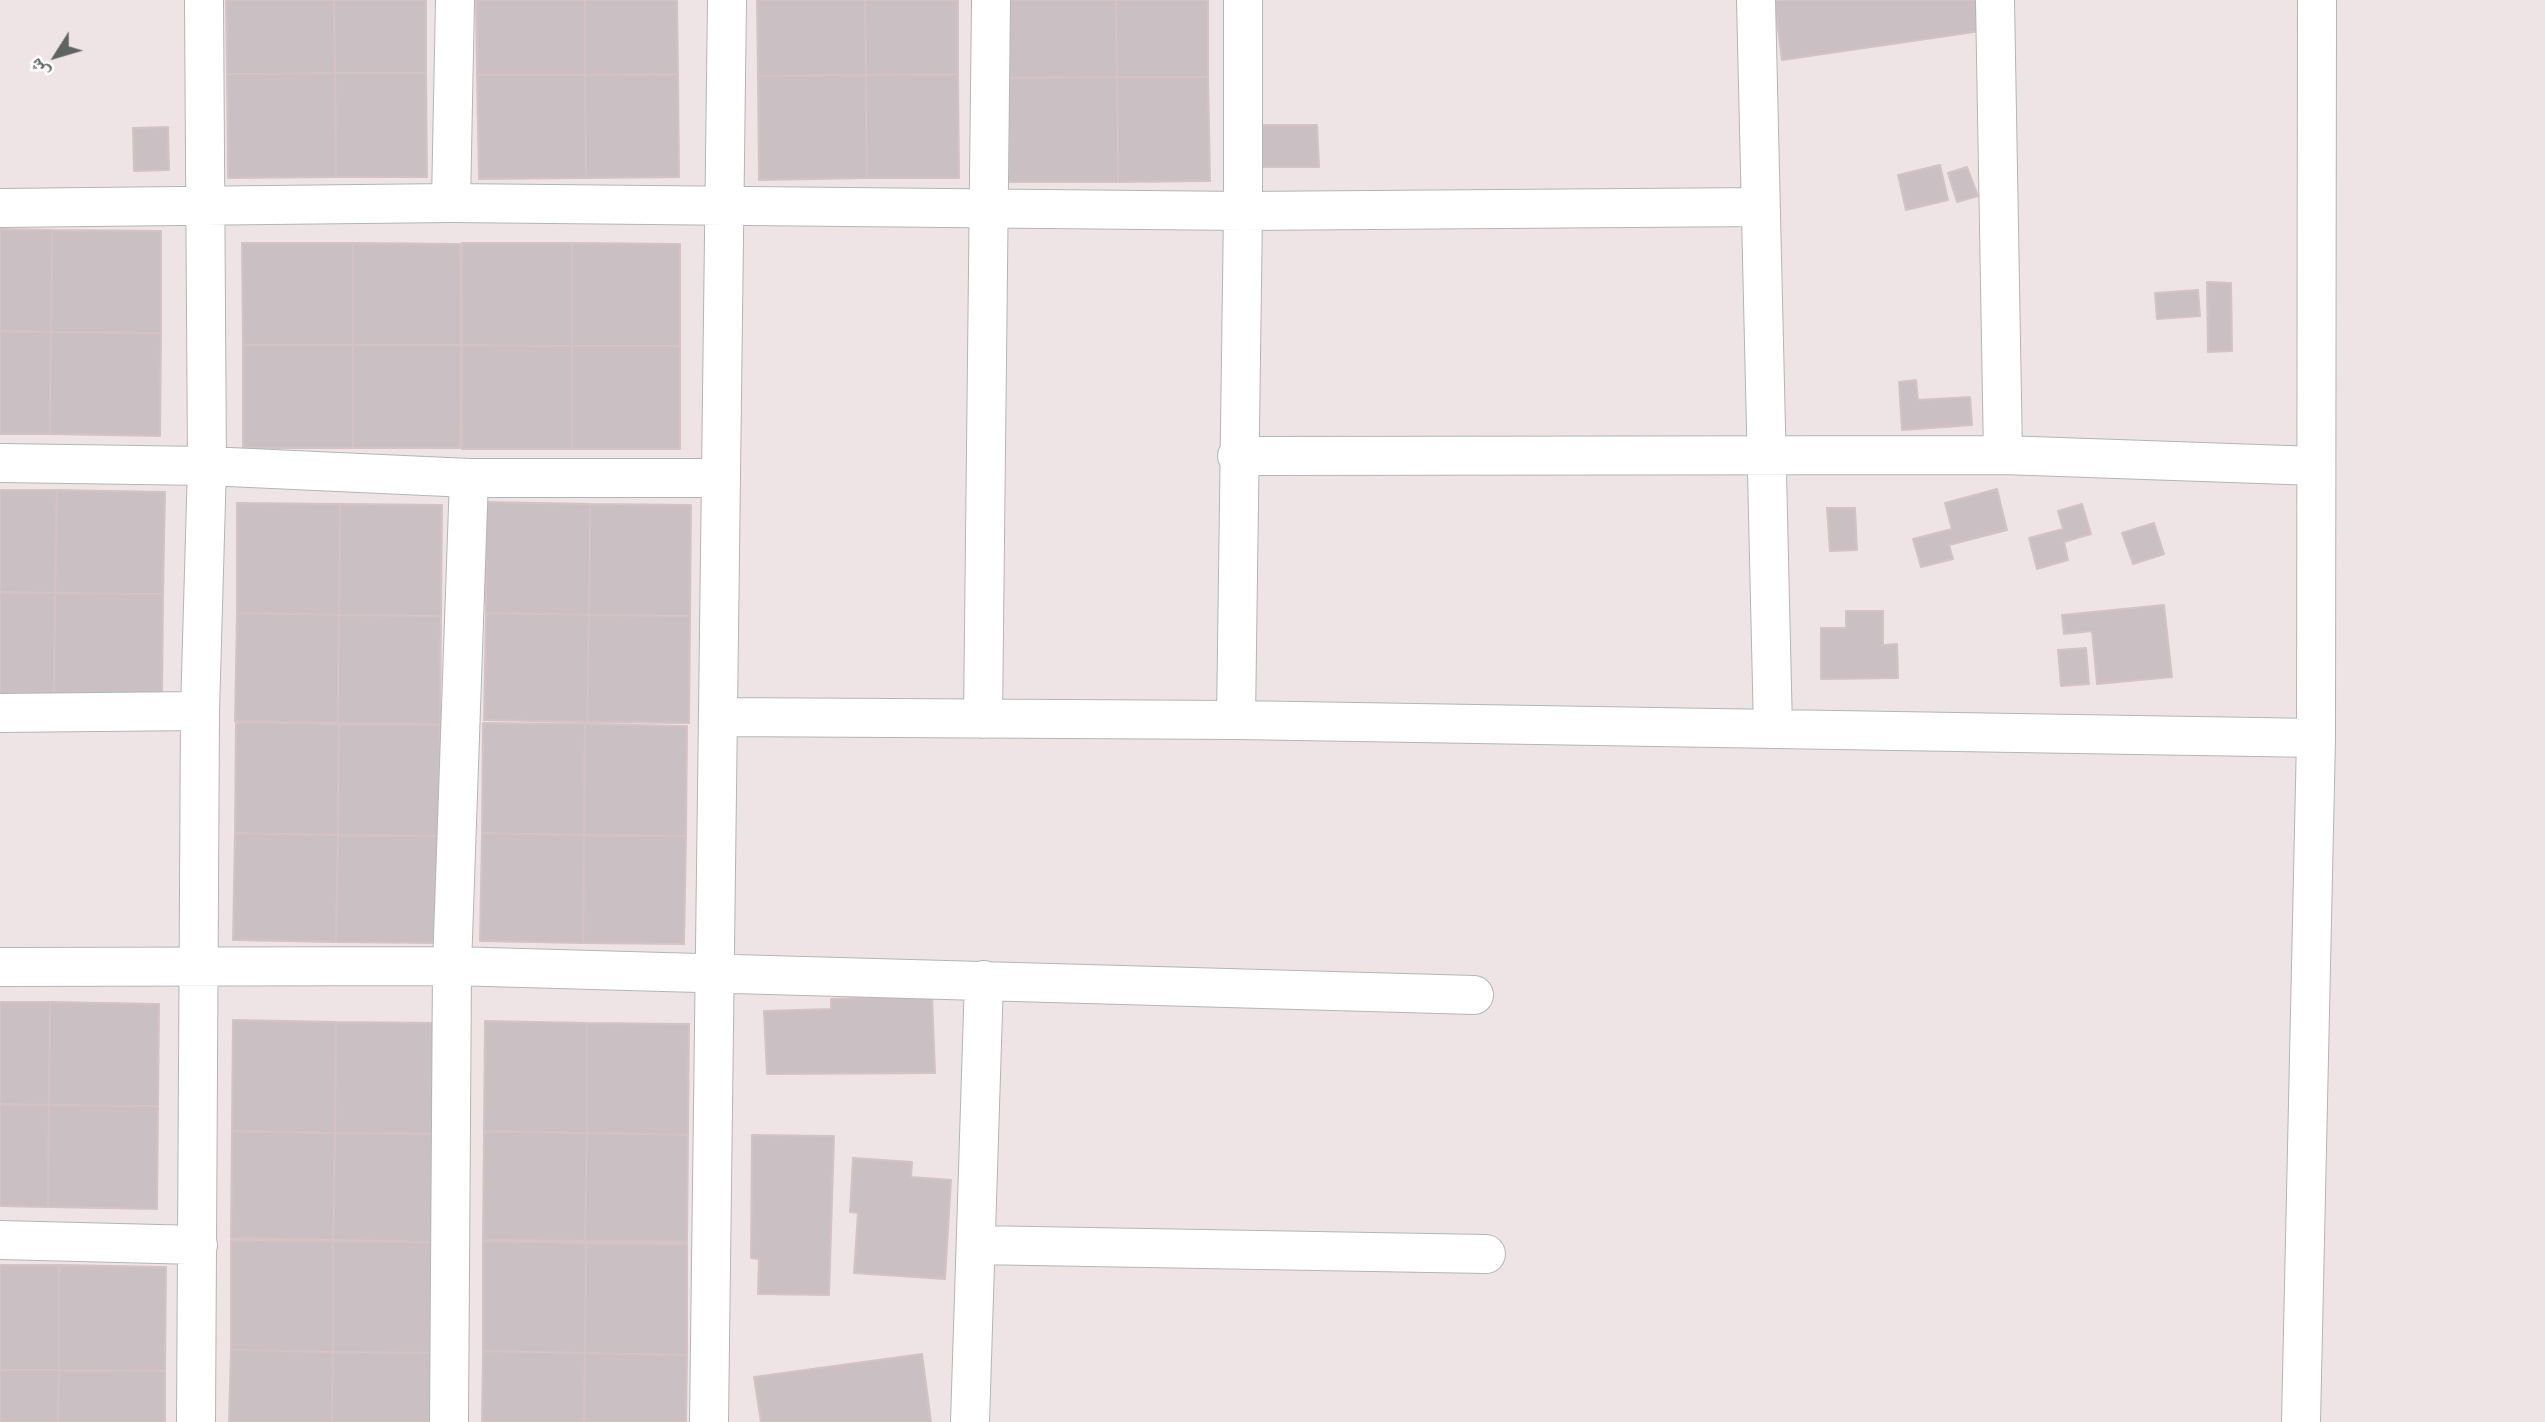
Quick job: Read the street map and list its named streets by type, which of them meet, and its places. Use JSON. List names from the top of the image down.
{
  "north": "bottom left"
}
